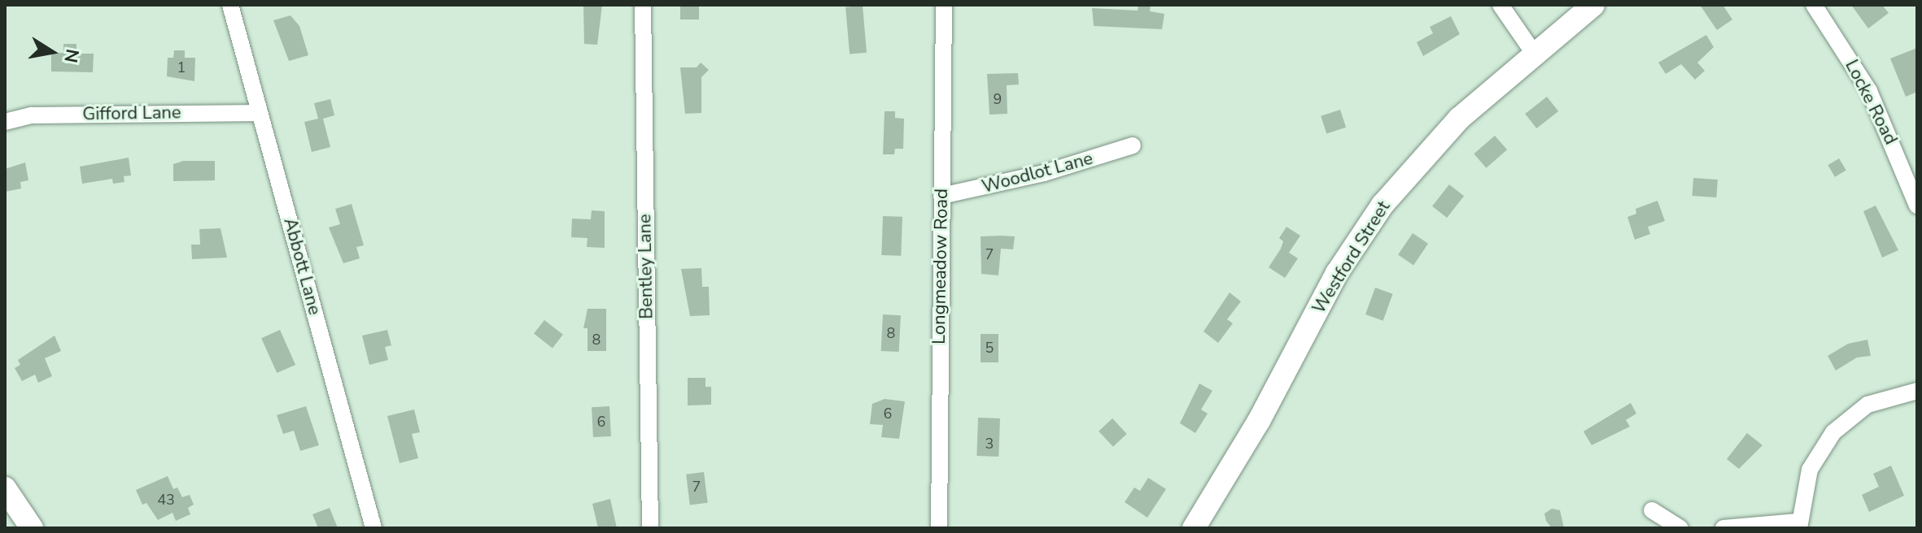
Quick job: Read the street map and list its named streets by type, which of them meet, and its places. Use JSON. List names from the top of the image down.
{
  "streets": {
    "main road": ["Westford Street"],
    "street": [
      "Locke Road",
      "Gifford Lane",
      "Woodlot Lane",
      "Abbott Lane",
      "Bentley Lane",
      "Longmeadow Road"
    ]
  },
  "crossings": [
    ["Gifford Lane", "Abbott Lane"],
    ["Woodlot Lane", "Longmeadow Road"]
  ],
  "house_numbers": [
    "1",
    "9",
    "7",
    "8",
    "8",
    "5",
    "6",
    "6",
    "3",
    "7",
    "43"
  ],
  "north": "right"
}
